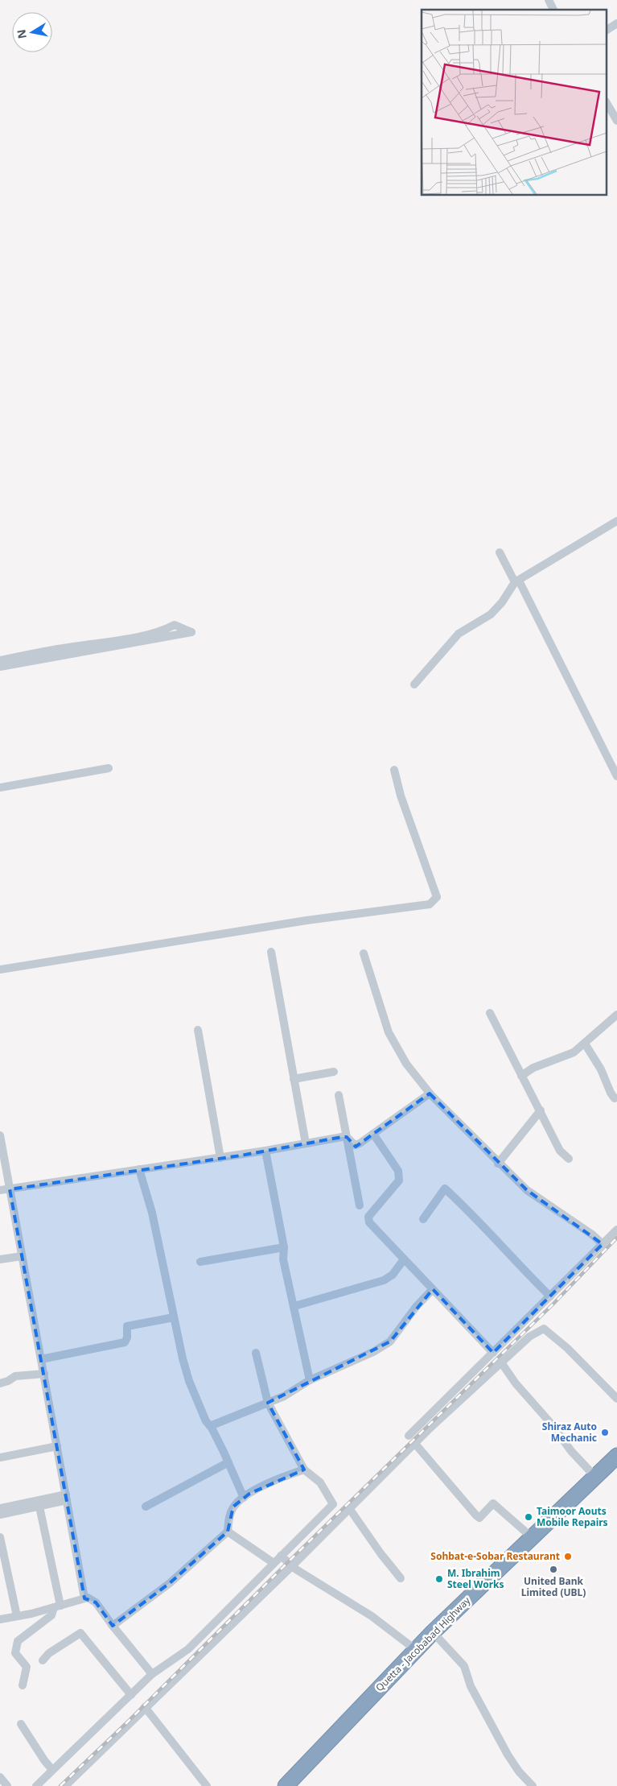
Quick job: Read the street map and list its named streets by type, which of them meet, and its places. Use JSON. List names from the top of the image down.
{
  "streets": {
    "highway": ["Quetta - Jacobabad Highway"]
  },
  "places": [
    "Shiraz Auto Mechanic",
    "Taimoor Aouts Mobile Repairs",
    "Sohbat-e-Sobar Restaurant",
    "United Bank Limited (UBL)",
    "M. Ibrahim Steel Works"
  ],
  "north": "left"
}
